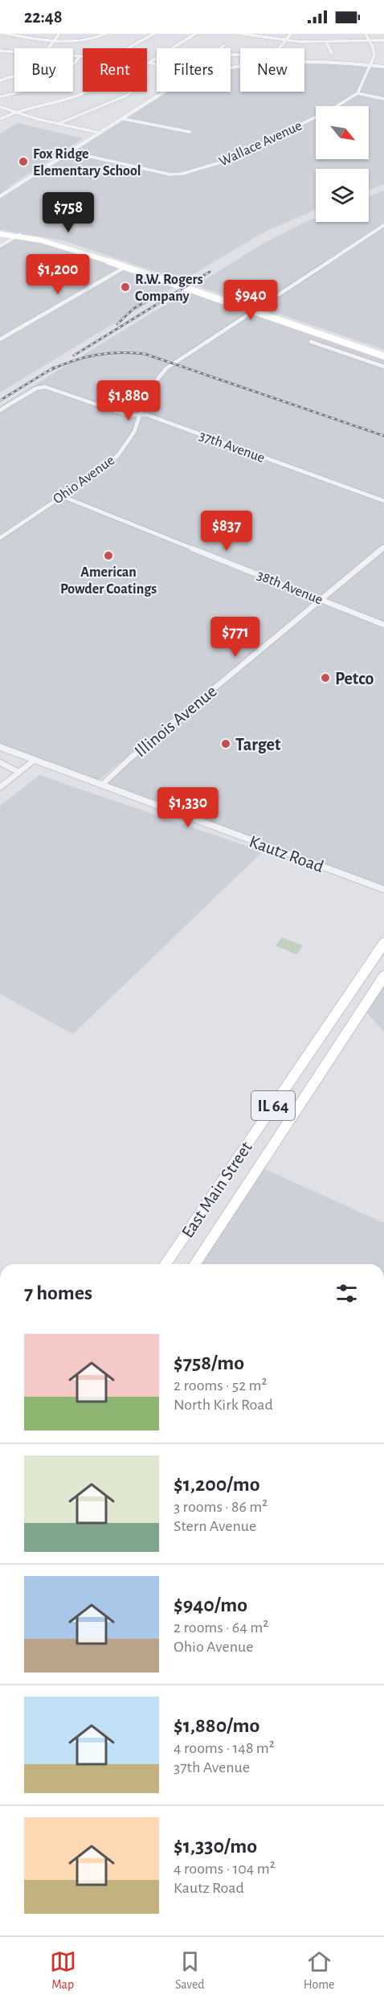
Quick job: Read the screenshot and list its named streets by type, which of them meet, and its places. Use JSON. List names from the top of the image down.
{
  "streets": {
    "main road": ["IL 64", "East Main Street"],
    "street": [
      "Wallace Avenue",
      "37th Avenue",
      "Ohio Avenue",
      "38th Avenue",
      "Illinois Avenue",
      "Kautz Road"
    ]
  },
  "crossings": [
    ["37th Avenue", "Ohio Avenue"],
    ["Ohio Avenue", "38th Avenue"],
    ["38th Avenue", "Illinois Avenue"],
    ["Illinois Avenue", "Kautz Road"]
  ],
  "places": [
    "Fox Ridge Elementary School",
    "R.W. Rogers Company",
    "American Powder Coatings",
    "Petco",
    "Target"
  ],
  "north": "bottom right",
  "page": {
    "status": "22:48",
    "chip": [
      "Buy",
      "Rent",
      "Filters",
      "New"
    ],
    "price": [
      "$758",
      "$1,200",
      "$940",
      "$1,880",
      "$837",
      "$771",
      "$1,330"
    ],
    "heading": "7 homes",
    "list": [
      {
        "name": "$758/mo",
        "note": "2 rooms · 52 m² · North Kirk Road"
      },
      {
        "name": "$1,200/mo",
        "note": "3 rooms · 86 m² · Stern Avenue"
      },
      {
        "name": "$940/mo",
        "note": "2 rooms · 64 m² · Ohio Avenue"
      },
      {
        "name": "$1,880/mo",
        "note": "4 rooms · 148 m² · 37th Avenue"
      },
      {
        "name": "$1,330/mo",
        "note": "4 rooms · 104 m² · Kautz Road"
      }
    ],
    "tabs": ["Map", "Saved", "Home"]
  }
}
